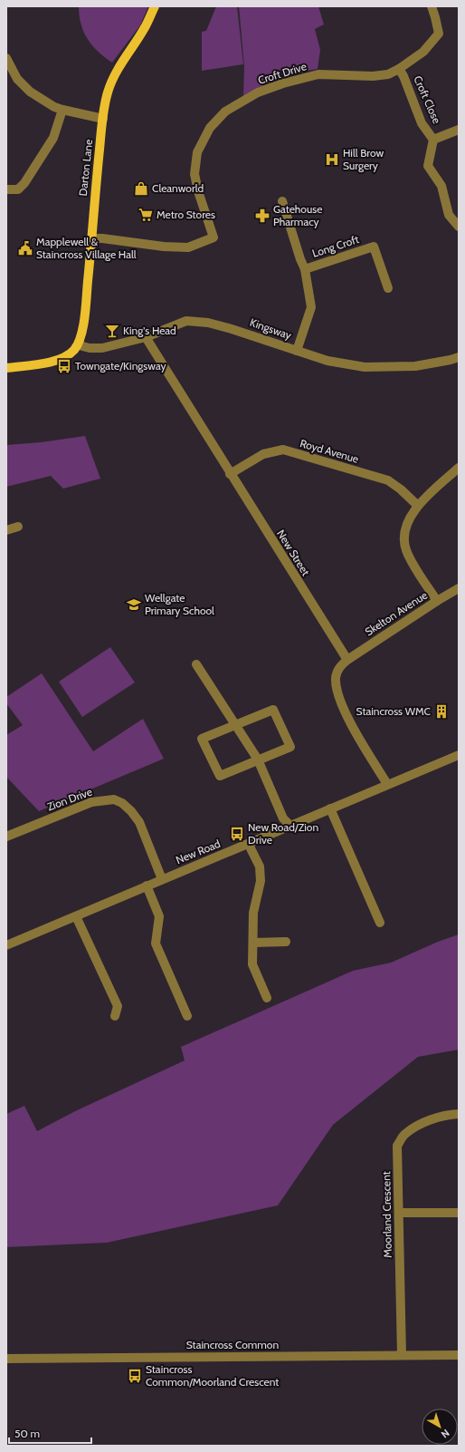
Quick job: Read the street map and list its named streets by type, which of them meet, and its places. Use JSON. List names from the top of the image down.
{
  "streets": {
    "main road": ["Darton Lane"],
    "street": [
      "Croft Drive",
      "Croft Close",
      "Long Croft",
      "Kingsway",
      "Royd Avenue",
      "New Street",
      "Skelton Avenue",
      "Zion Drive",
      "New Road",
      "Moorland Crescent",
      "Staincross Common"
    ]
  },
  "crossings": [
    ["Croft Drive", "Croft Close"],
    ["Croft Drive", "Darton Lane"],
    ["Darton Lane", "Kingsway"],
    ["Long Croft", "Kingsway"],
    ["Kingsway", "New Street"],
    ["Royd Avenue", "New Street"],
    ["New Street", "Skelton Avenue"],
    ["Zion Drive", "New Road"],
    ["Moorland Crescent", "Staincross Common"]
  ],
  "places": {
    "hospital": ["Hill Brow Surgery"],
    "shop": ["Cleanworld"],
    "supermarket": ["Metro Stores"],
    "pharmacy": ["Gatehouse Pharmacy"],
    "public building": ["Mapplewell & Staincross Village Hall"],
    "bar": ["King's Head"],
    "bus stop": ["Towngate/Kingsway", "New Road/Zion Drive", "Staincross Common/Moorland Crescent"],
    "school or university": ["Wellgate Primary School"],
    "building": ["Staincross WMC"]
  },
  "scale_bar": "50 m",
  "north": "bottom right"
}
